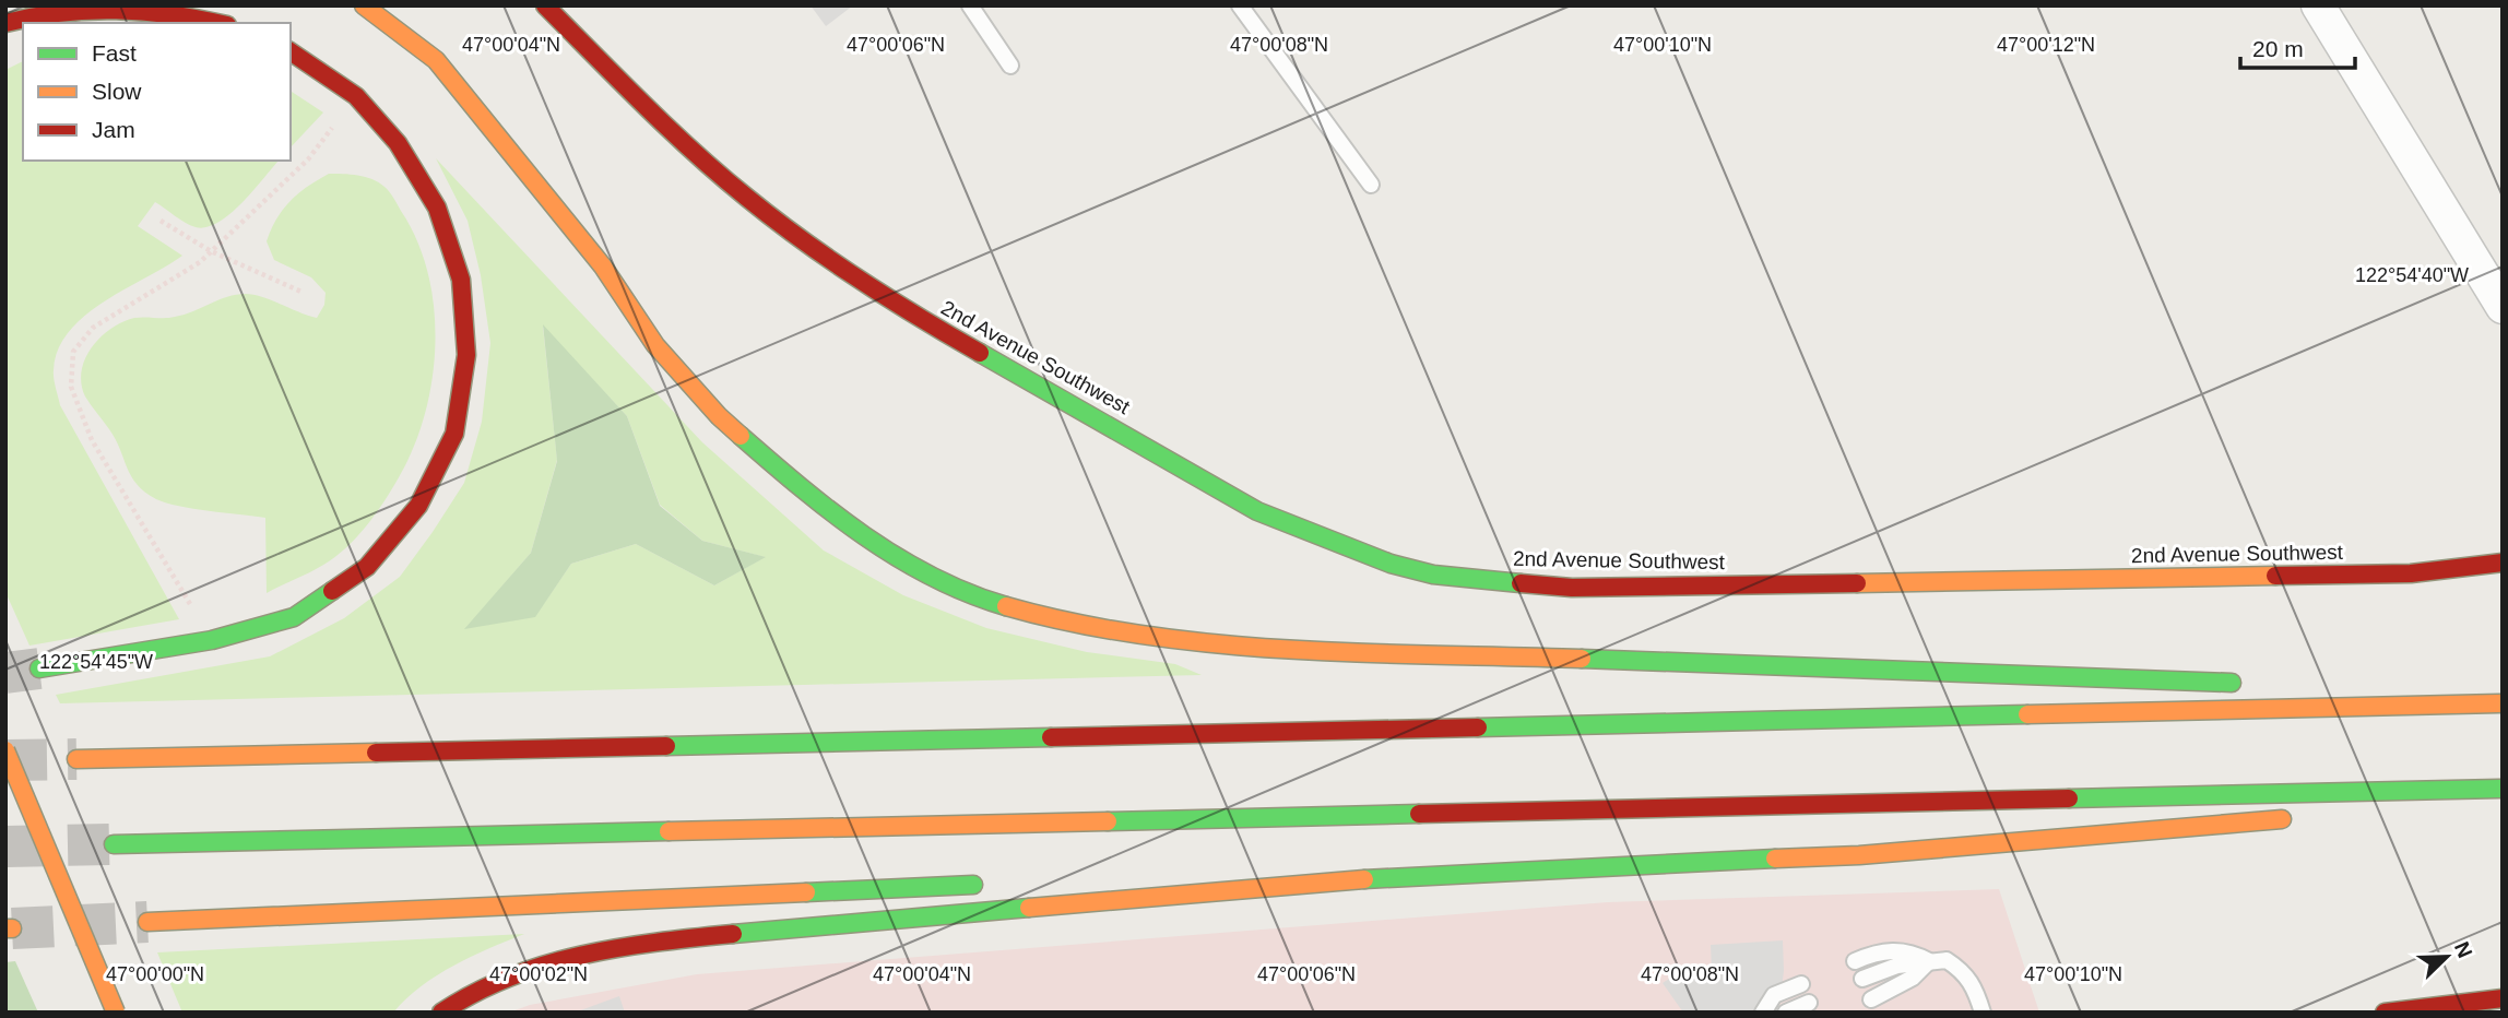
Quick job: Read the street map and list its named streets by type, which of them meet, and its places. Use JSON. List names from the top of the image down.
{
  "streets": {
    "main road": ["2nd Avenue Southwest"]
  },
  "legend": ["Fast", "Slow", "Jam"],
  "scale_bar": "20 m",
  "north": "top right",
  "coordinates": [
    "47°00'04\"N",
    "47°00'06\"N",
    "47°00'08\"N",
    "47°00'10\"N",
    "47°00'12\"N",
    "122°54'40\"W",
    "122°54'45\"W",
    "47°00'00\"N",
    "47°00'02\"N"
  ]
}
